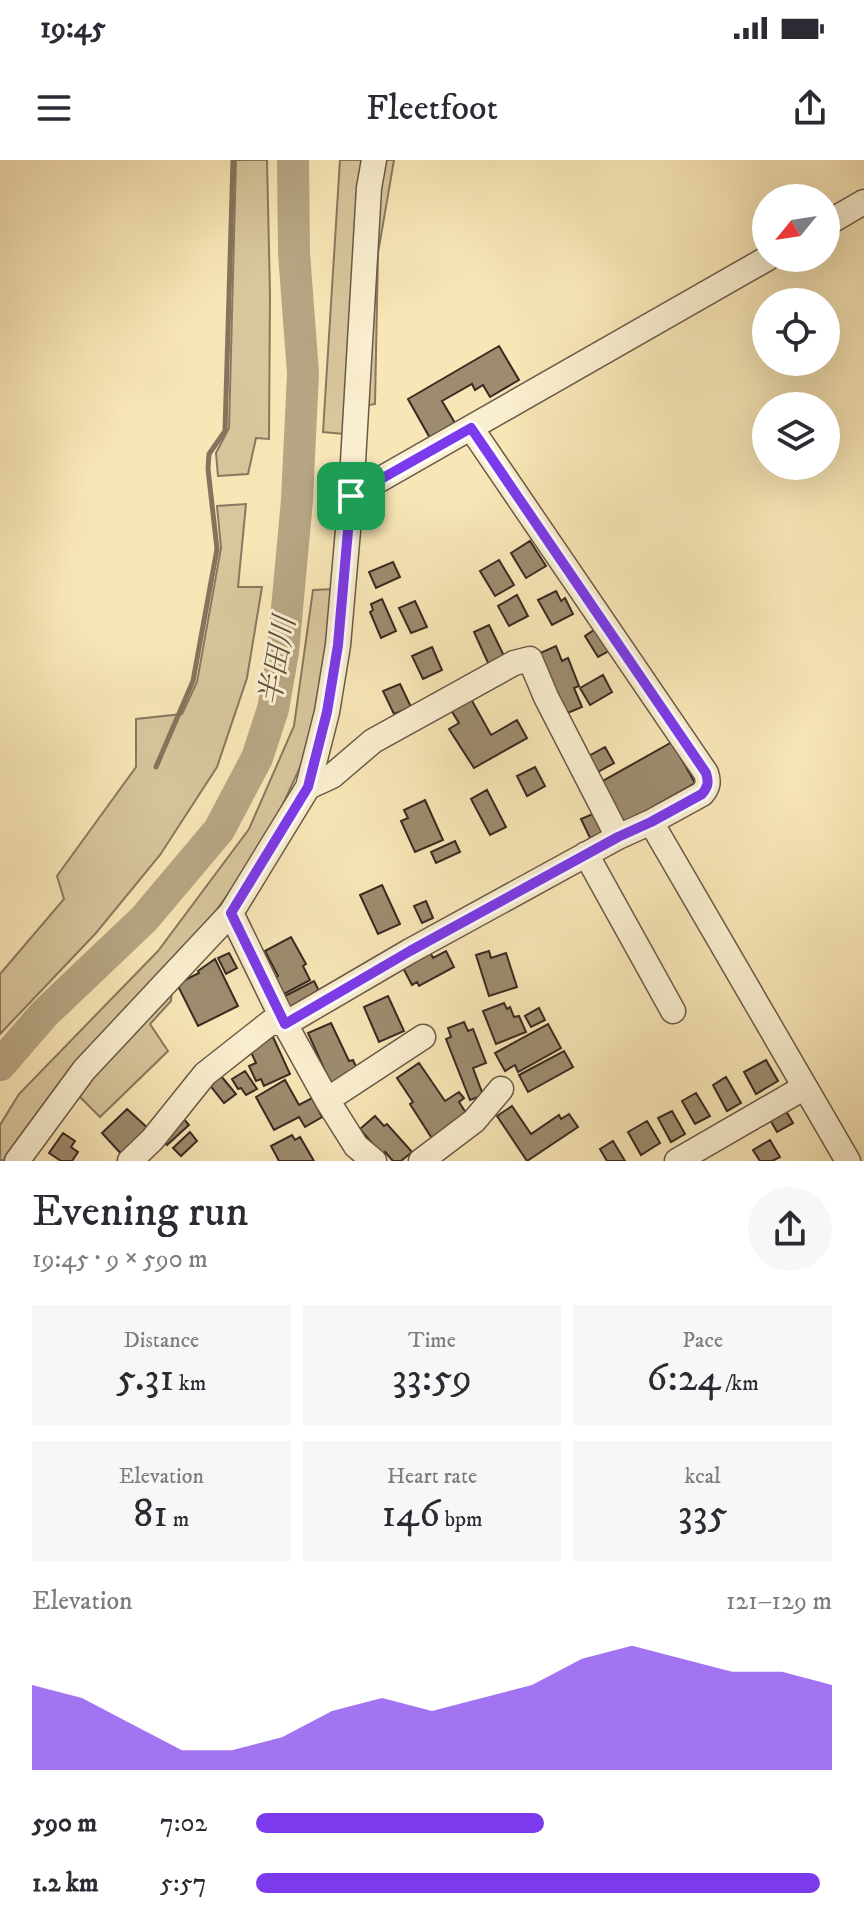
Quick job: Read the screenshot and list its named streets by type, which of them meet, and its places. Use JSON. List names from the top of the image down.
{
  "water": ["半田川"],
  "north": "bottom left",
  "page": {
    "status": "19:45",
    "header": "Fleetfoot",
    "heading": ["Evening run", "19:45 · 9 × 590 m"],
    "stats": [
      ["Distance", "5.31 km"],
      ["Time", "33:59"],
      ["Pace", "6:24 /km"],
      ["Elevation", "81 m"],
      ["Heart rate", "146 bpm"],
      ["kcal", "335"]
    ],
    "chart": ["Elevation", "121–129 m"],
    "list": [
      {
        "name": "590 m",
        "note": "7:02"
      },
      {
        "name": "1.2 km",
        "note": "5:57"
      }
    ]
  }
}
